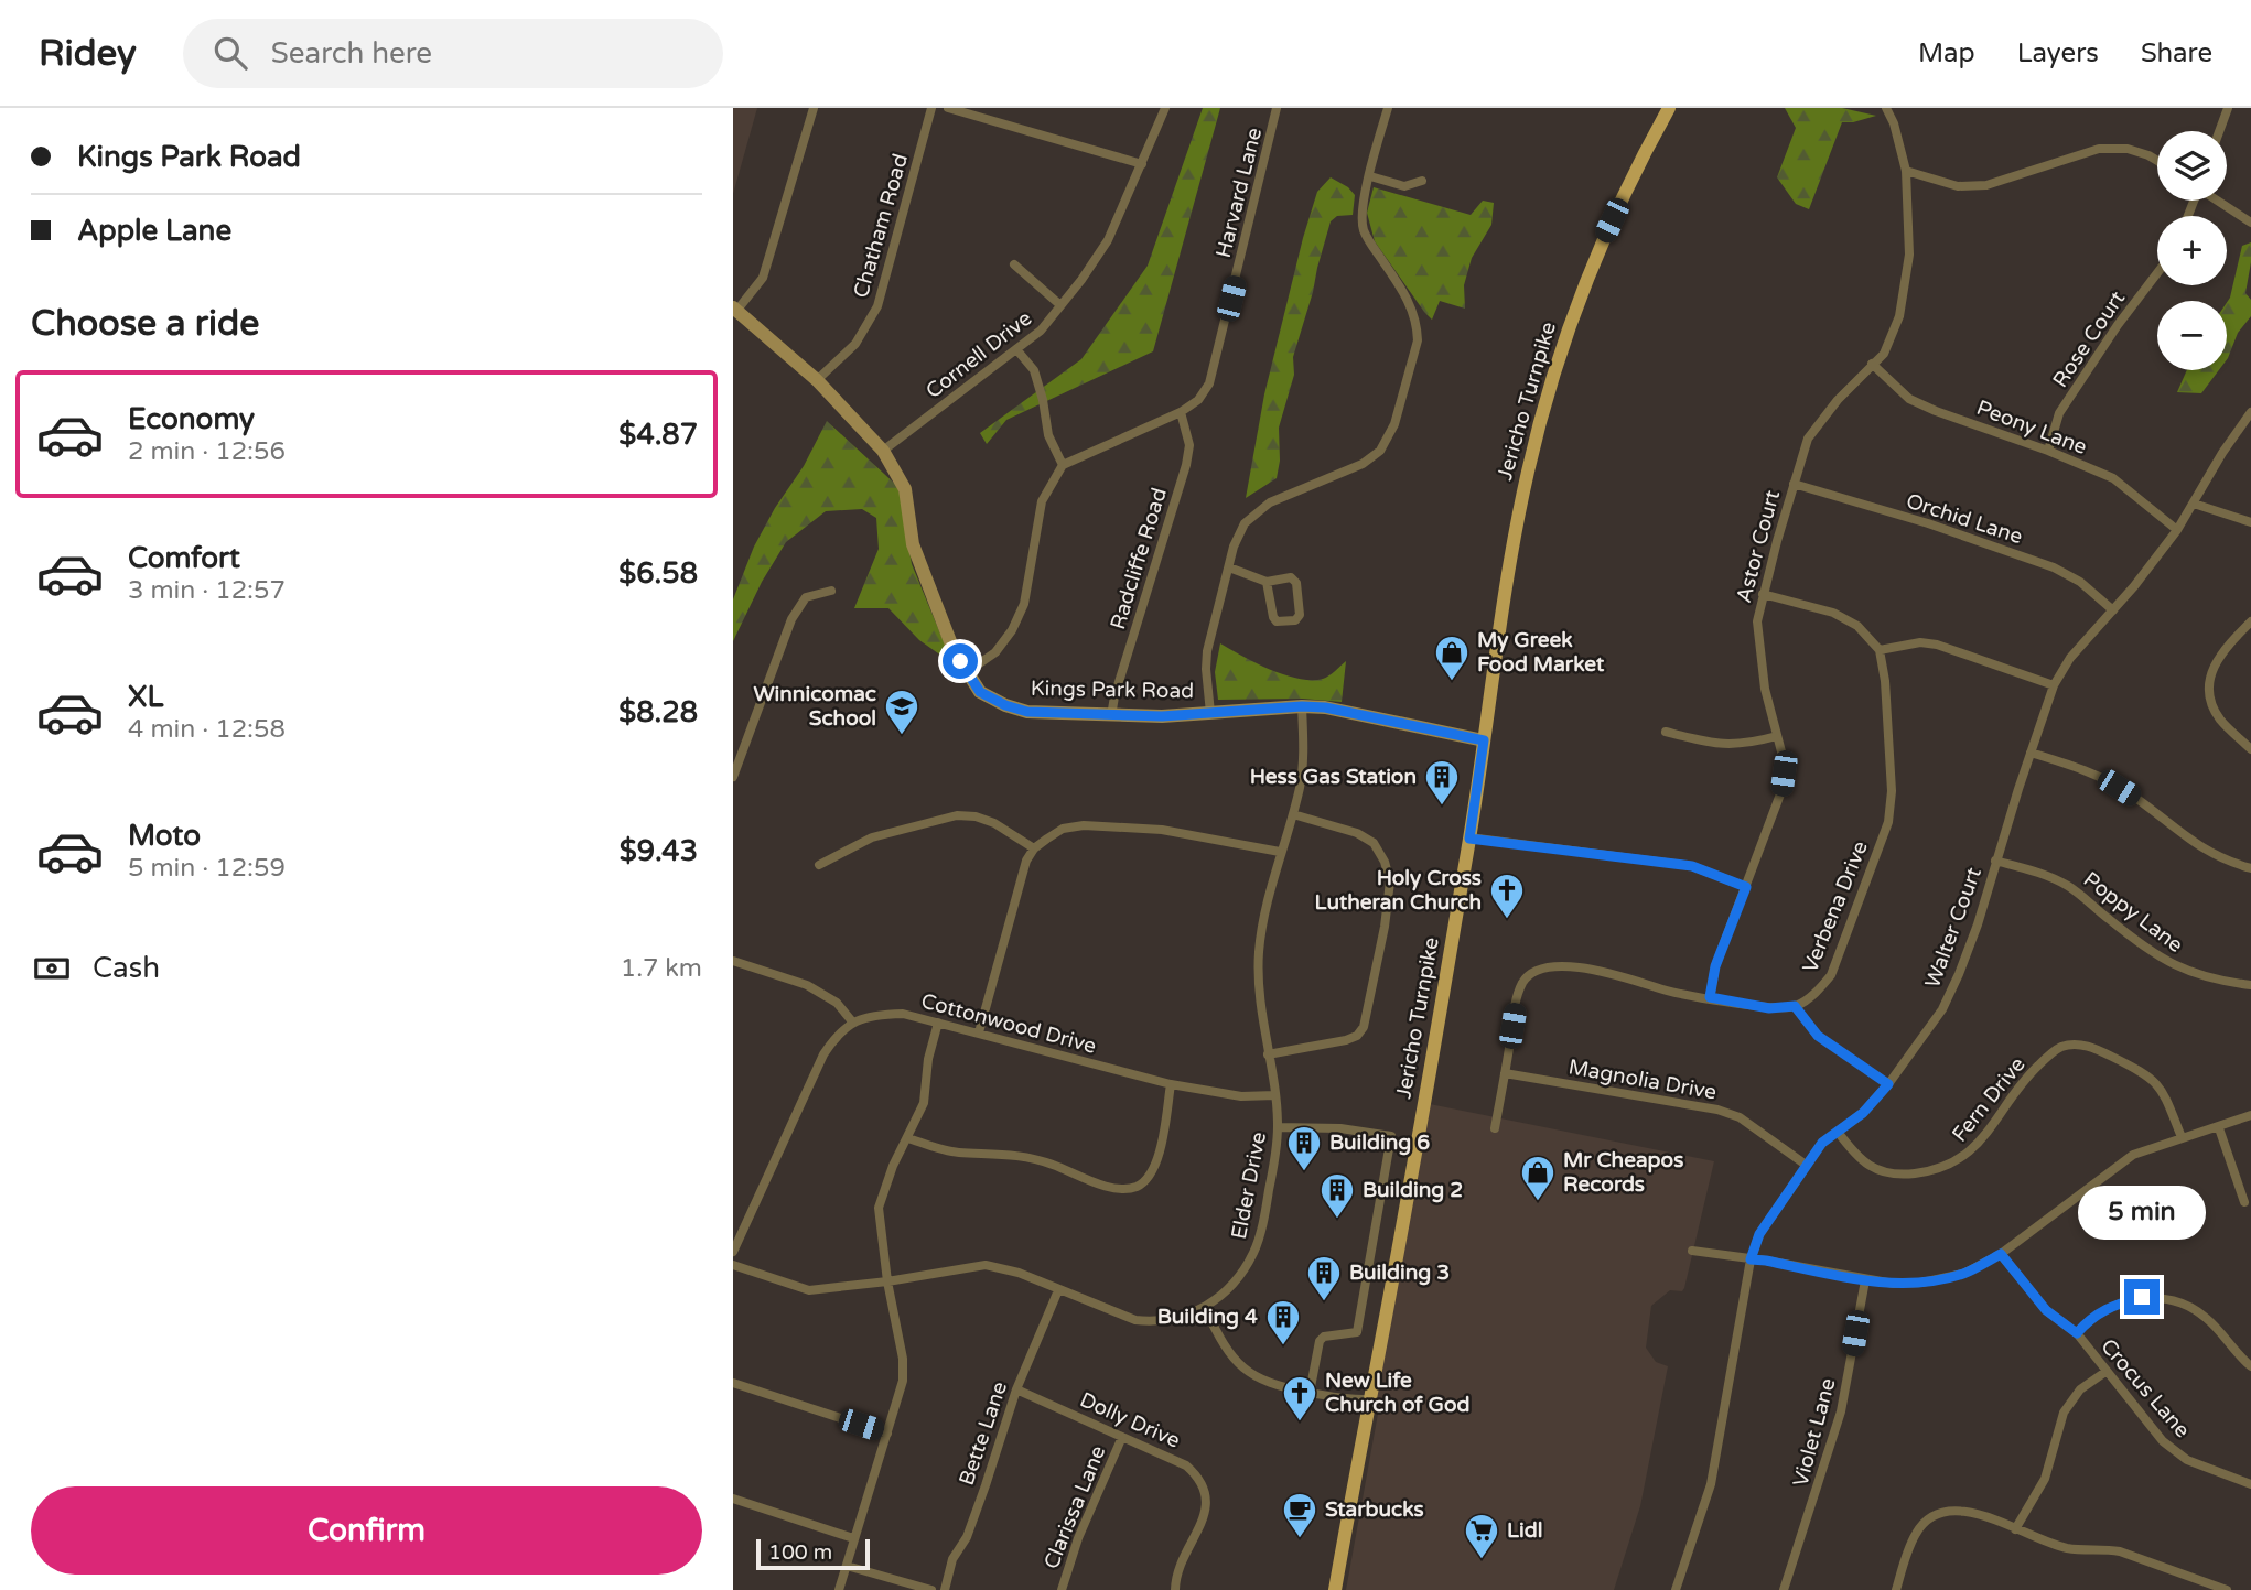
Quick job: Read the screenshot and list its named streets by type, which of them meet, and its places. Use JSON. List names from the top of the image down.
{
  "streets": {
    "main road": ["Jericho Turnpike"],
    "street": [
      "Harvard Lane",
      "Chatham Road",
      "Rose Court",
      "Cornell Drive",
      "Peony Lane",
      "Orchid Lane",
      "Astor Court",
      "Radcliffe Road",
      "Kings Park Road",
      "Verbena Drive",
      "Poppy Lane",
      "Walter Court",
      "Cottonwood Drive",
      "Magnolia Drive",
      "Fern Drive",
      "Elder Drive",
      "Crocus Lane",
      "Dolly Drive",
      "Violet Lane",
      "Bette Lane",
      "Clarissa Lane"
    ]
  },
  "crossings": [
    ["Harvard Lane", "Radcliffe Road"],
    ["Chatham Road", "Kings Park Road"],
    ["Rose Court", "Peony Lane"],
    ["Cornell Drive", "Kings Park Road"],
    ["Jericho Turnpike", "Kings Park Road"],
    ["Peony Lane", "Astor Court"],
    ["Peony Lane", "Walter Court"],
    ["Orchid Lane", "Astor Court"],
    ["Orchid Lane", "Walter Court"],
    ["Radcliffe Road", "Kings Park Road"],
    ["Kings Park Road", "Elder Drive"],
    ["Poppy Lane", "Walter Court"],
    ["Walter Court", "Magnolia Drive"],
    ["Walter Court", "Fern Drive"],
    ["Cottonwood Drive", "Elder Drive"],
    ["Elder Drive", "Bette Lane"],
    ["Dolly Drive", "Bette Lane"],
    ["Dolly Drive", "Clarissa Lane"]
  ],
  "places": {
    "shop": ["My Greek Food Market", "Mr Cheapos Records"],
    "school or university": ["Winnicomac School"],
    "building": [
      "Hess Gas Station",
      "Building 6",
      "Building 2",
      "Building 3",
      "Building 4"
    ],
    "church": ["Holy Cross Lutheran Church", "New Life Church of God"],
    "cafe": ["Starbucks"],
    "supermarket": ["Lidl"]
  },
  "scale_bar": "100 m",
  "page": {
    "header": "Ridey",
    "search": "Search here",
    "nav": ["Map", "Layers", "Share"],
    "banner": ["Kings Park Road", "Apple Lane"],
    "map_buttons": ["+", "−"],
    "heading": "Choose a ride",
    "list": [
      {
        "name": "Economy",
        "note": "2 min · 12:56",
        "value": "$4.87"
      },
      {
        "name": "Comfort",
        "note": "3 min · 12:57",
        "value": "$6.58"
      },
      {
        "name": "XL",
        "note": "4 min · 12:58",
        "value": "$8.28"
      },
      {
        "name": "Moto",
        "note": "5 min · 12:59",
        "value": "$9.43"
      }
    ],
    "pay": ["Cash", "1.7 km"],
    "bubble": "5 min",
    "buttons": "Confirm",
    "scale": "100 m"
  }
}
